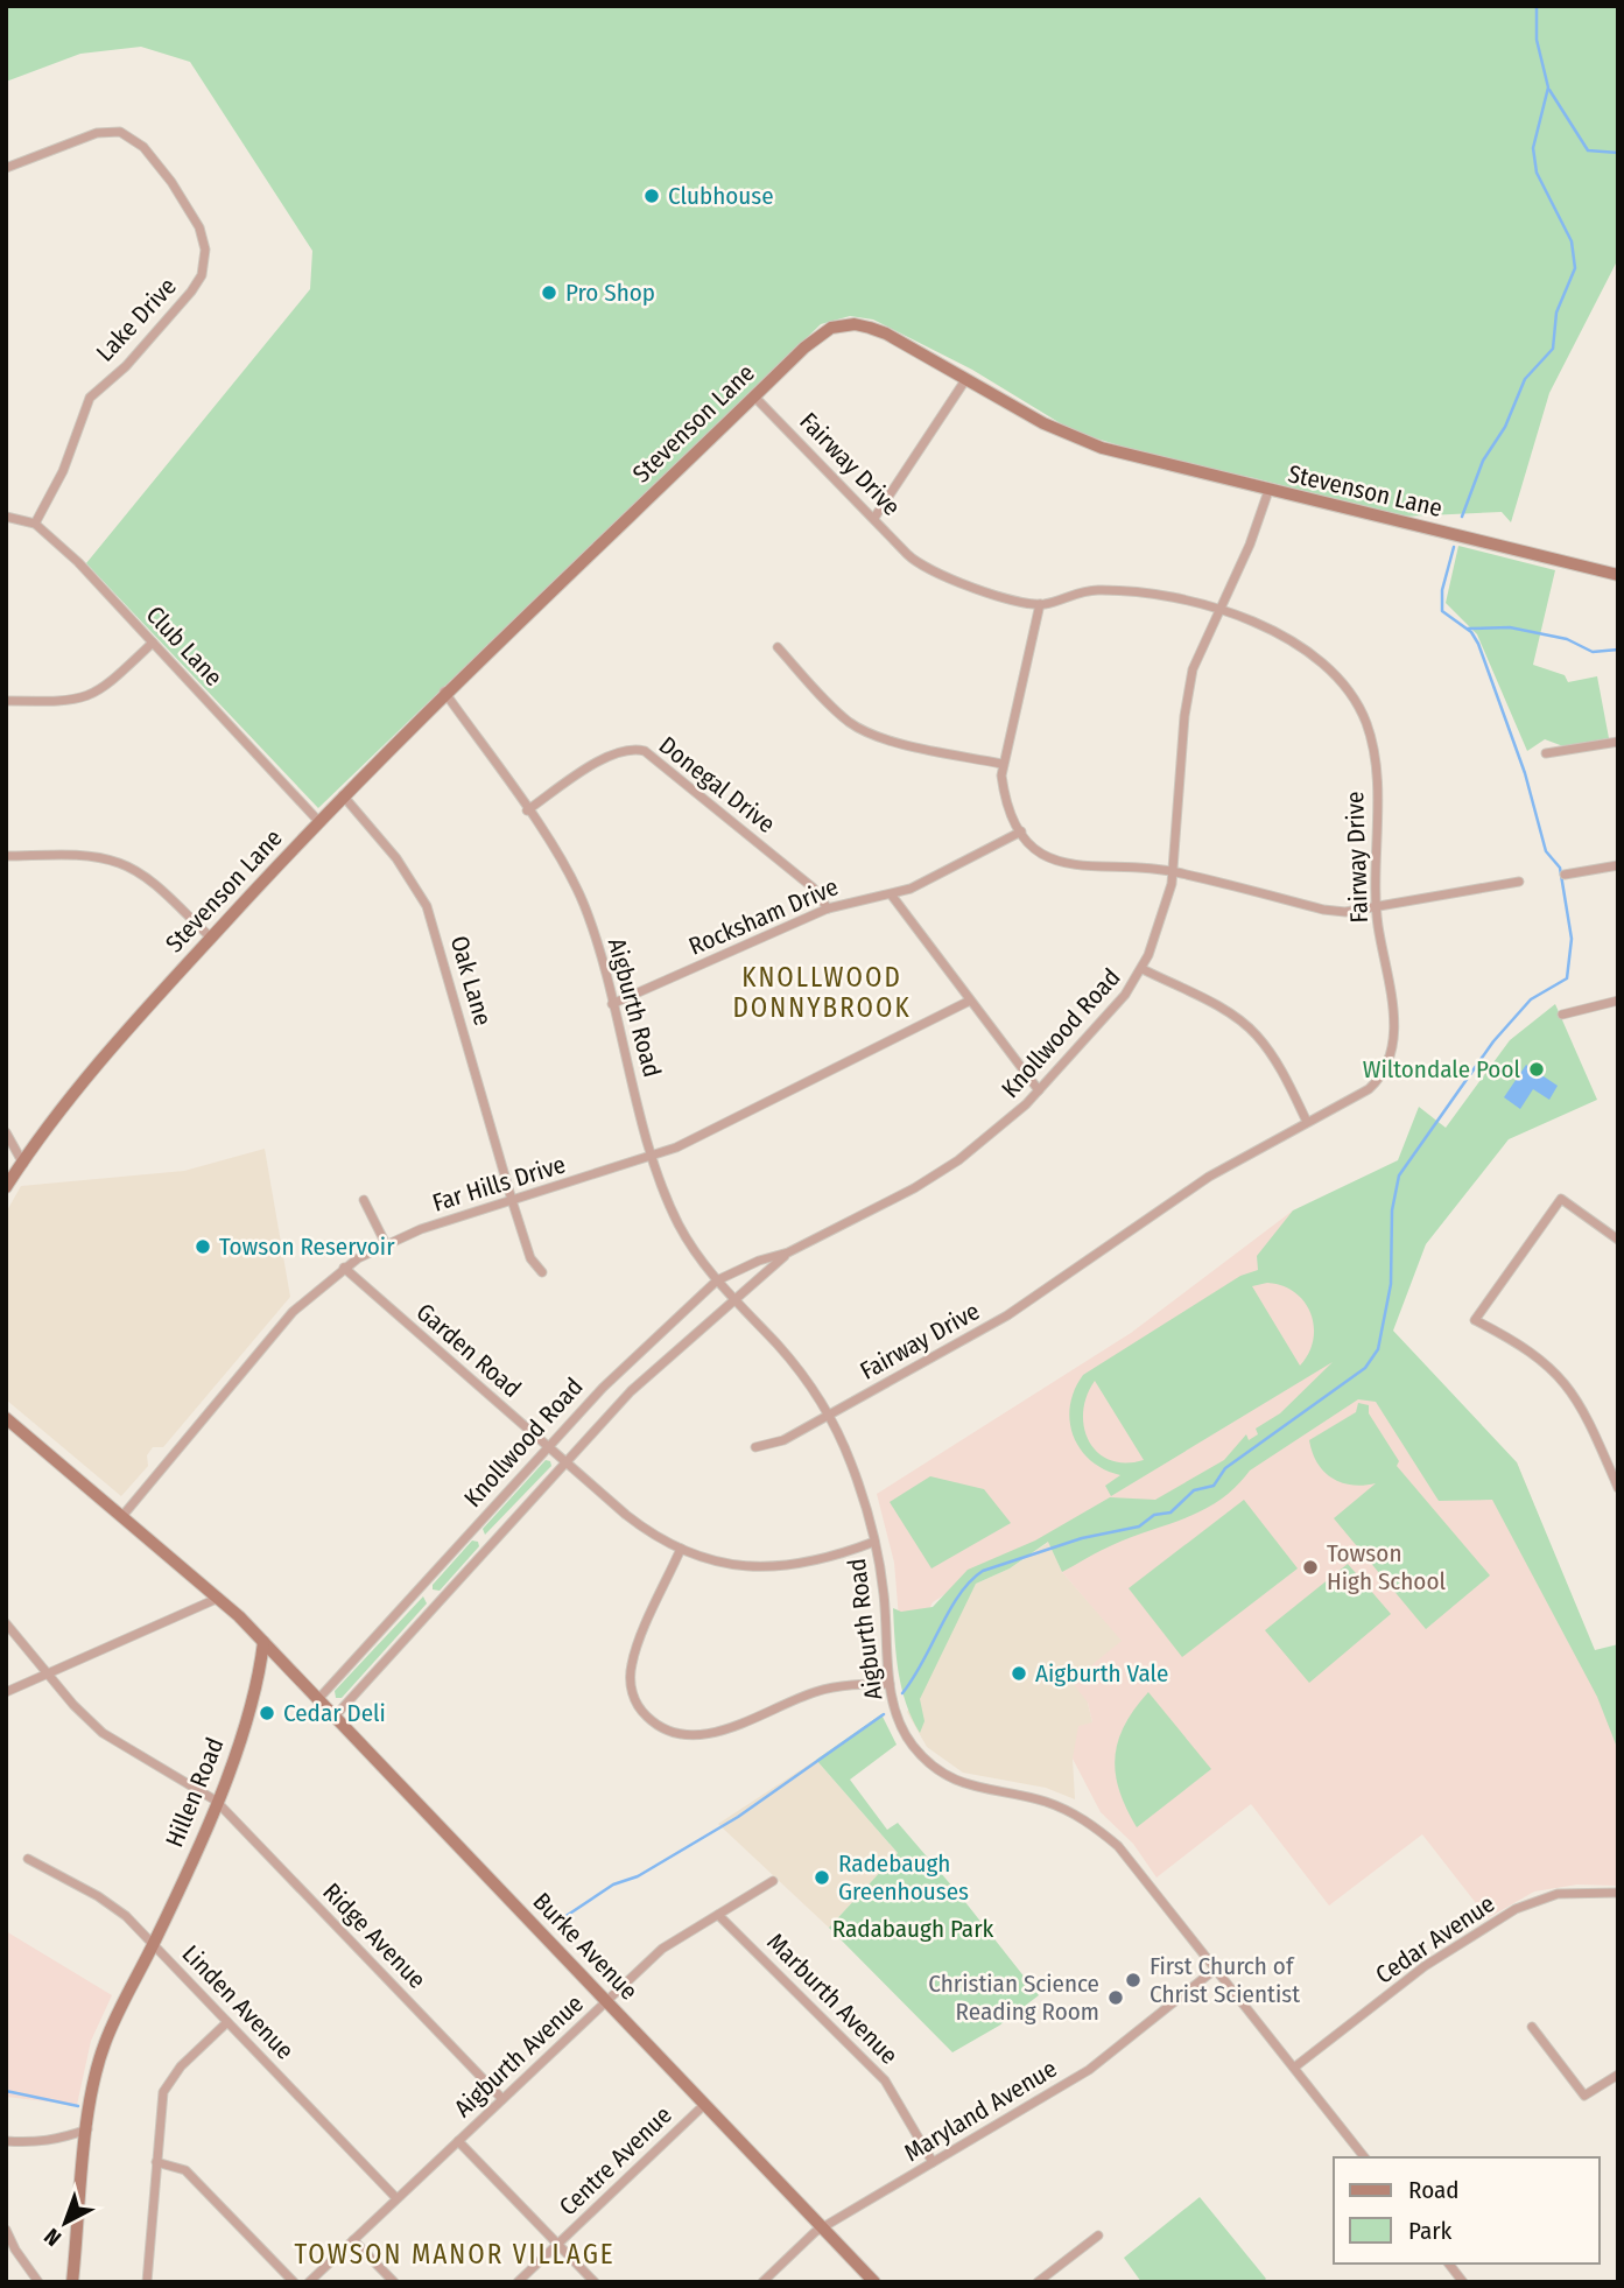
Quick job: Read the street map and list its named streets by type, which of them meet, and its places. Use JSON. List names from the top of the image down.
{
  "streets": {
    "street": [
      "Lake Drive",
      "Stevenson Lane",
      "Fairway Drive",
      "Club Lane",
      "Donegal Drive",
      "Rocksham Drive",
      "Oak Lane",
      "Aigburth Road",
      "Knollwood Road",
      "Far Hills Drive",
      "Garden Road",
      "Hillen Road",
      "Ridge Avenue",
      "Cedar Avenue",
      "Burke Avenue",
      "Marburth Avenue",
      "Linden Avenue",
      "Aigburth Avenue",
      "Maryland Avenue",
      "Centre Avenue"
    ]
  },
  "crossings": [
    ["Lake Drive", "Club Lane"],
    ["Stevenson Lane", "Fairway Drive"],
    ["Stevenson Lane", "Club Lane"],
    ["Stevenson Lane", "Oak Lane"],
    ["Stevenson Lane", "Aigburth Road"],
    ["Stevenson Lane", "Knollwood Road"],
    ["Fairway Drive", "Aigburth Road"],
    ["Fairway Drive", "Knollwood Road"],
    ["Donegal Drive", "Rocksham Drive"],
    ["Donegal Drive", "Aigburth Road"],
    ["Rocksham Drive", "Aigburth Road"],
    ["Oak Lane", "Far Hills Drive"],
    ["Aigburth Road", "Knollwood Road"],
    ["Aigburth Road", "Far Hills Drive"],
    ["Aigburth Road", "Garden Road"],
    ["Aigburth Road", "Cedar Avenue"],
    ["Aigburth Road", "Maryland Avenue"],
    ["Knollwood Road", "Garden Road"],
    ["Knollwood Road", "Burke Avenue"],
    ["Far Hills Drive", "Garden Road"],
    ["Hillen Road", "Ridge Avenue"],
    ["Hillen Road", "Burke Avenue"],
    ["Hillen Road", "Linden Avenue"],
    ["Ridge Avenue", "Aigburth Avenue"],
    ["Burke Avenue", "Aigburth Avenue"],
    ["Burke Avenue", "Maryland Avenue"],
    ["Burke Avenue", "Centre Avenue"],
    ["Marburth Avenue", "Aigburth Avenue"],
    ["Marburth Avenue", "Maryland Avenue"],
    ["Linden Avenue", "Aigburth Avenue"]
  ],
  "districts": ["KNOLLWOOD DONNYBROOK", "TOWSON MANOR VILLAGE"],
  "parks": ["Radabaugh Park"],
  "places": [
    "Clubhouse",
    "Pro Shop",
    "Wiltondale Pool",
    "Towson Reservoir",
    "Towson High School",
    "Aigburth Vale",
    "Cedar Deli",
    "Radebaugh Greenhouses",
    "First Church of Christ Scientist",
    "Christian Science Reading Room"
  ],
  "legend": ["Road", "Park"],
  "north": "bottom left"
}
